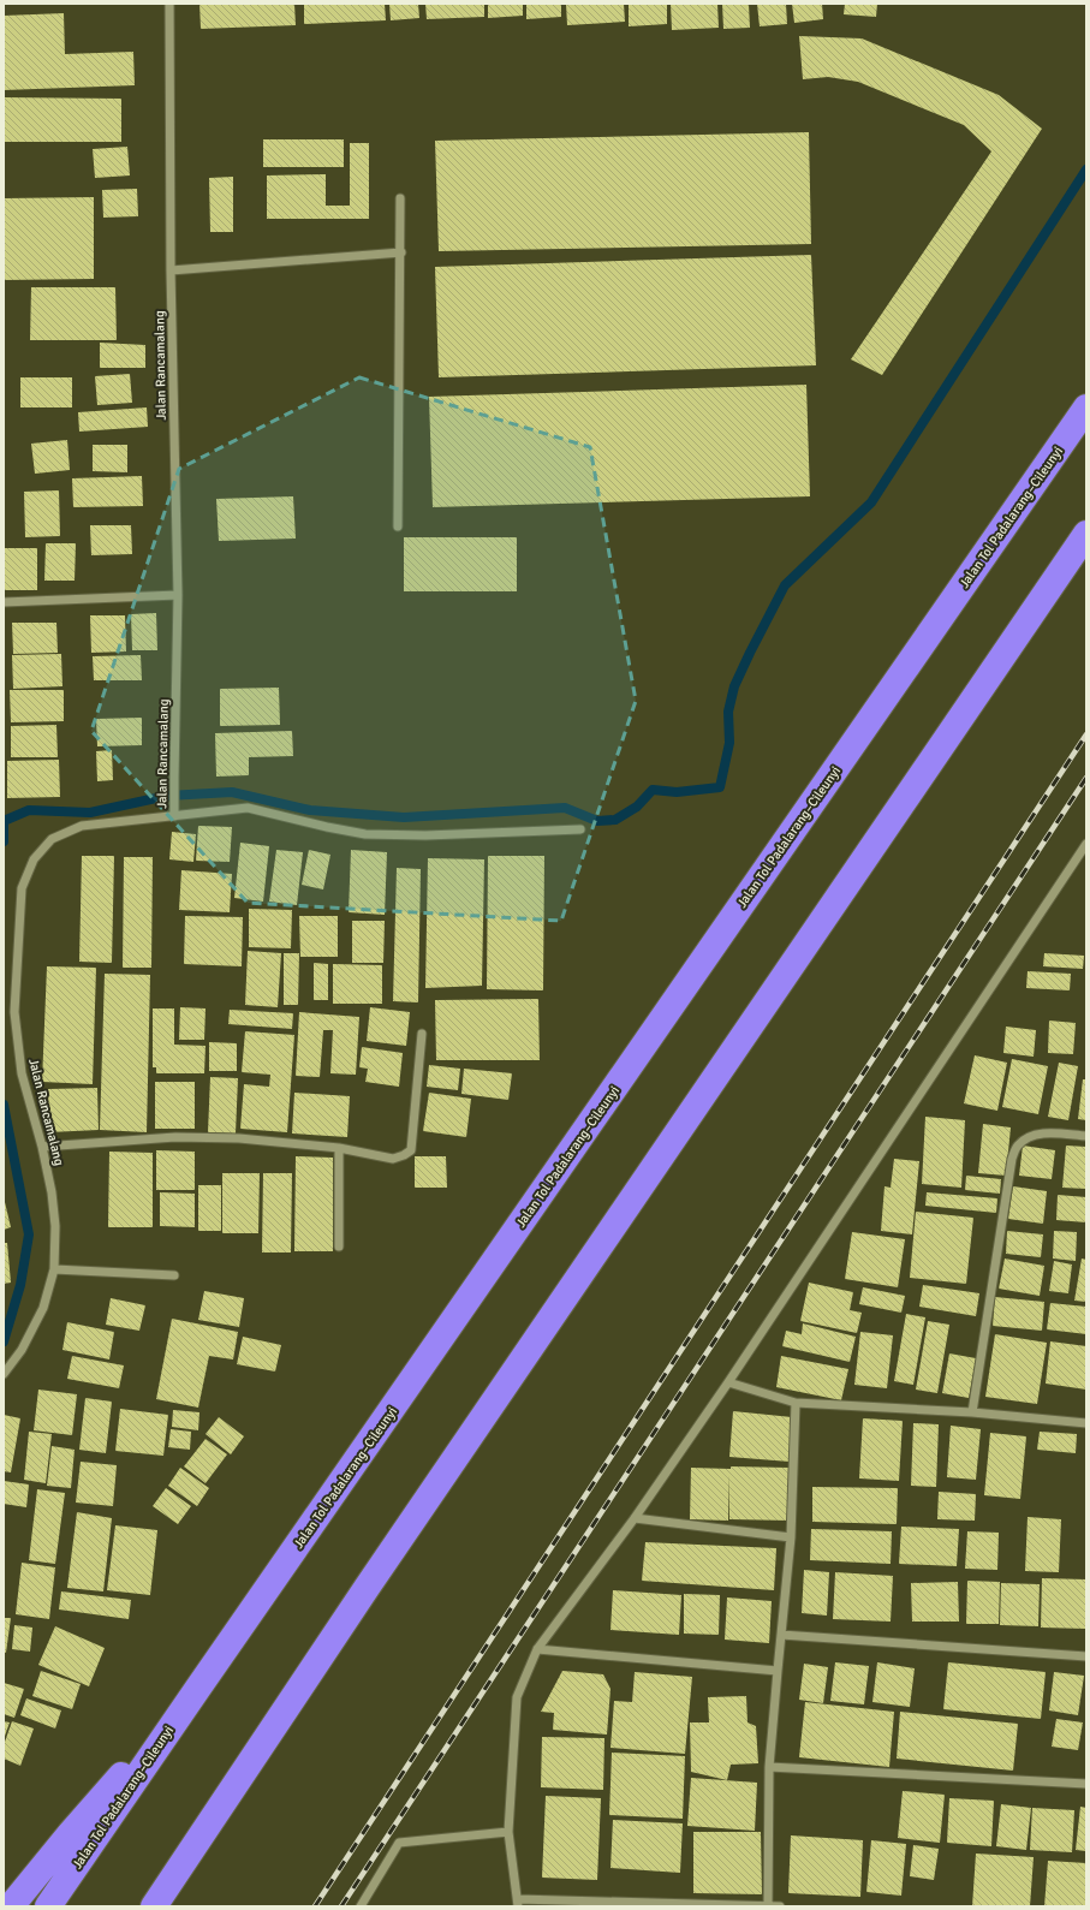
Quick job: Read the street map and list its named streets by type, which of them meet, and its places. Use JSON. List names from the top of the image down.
{
  "streets": {
    "highway": ["Jalan Tol Padalarang–Cileunyi"],
    "street": ["Jalan Rancamalang"]
  }
}
